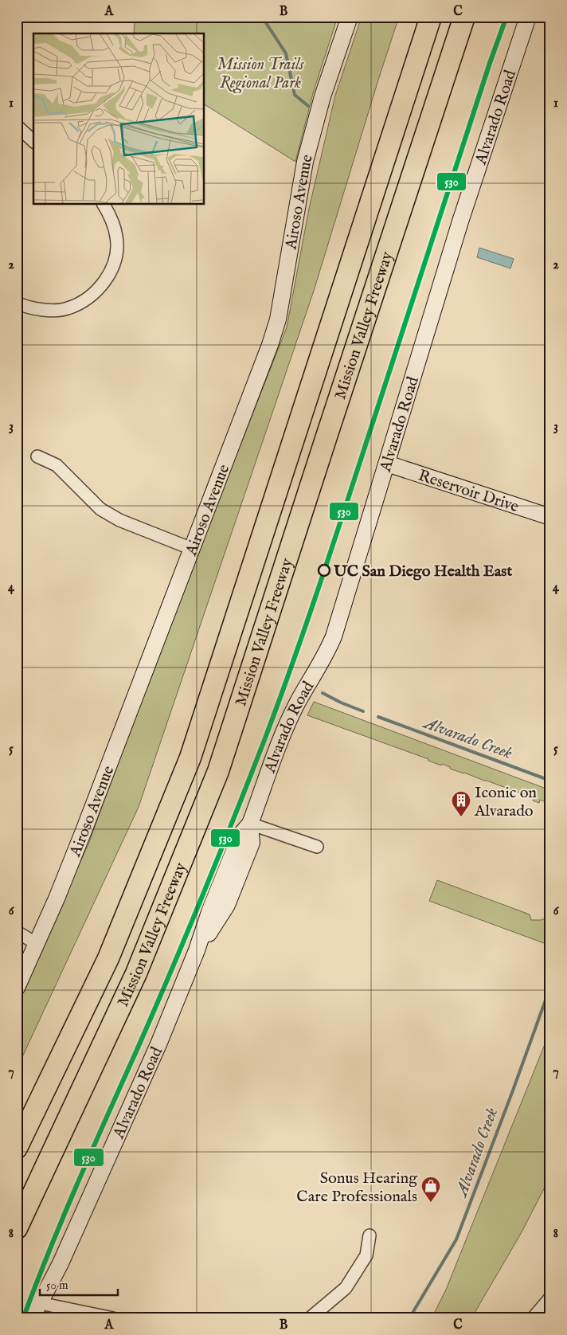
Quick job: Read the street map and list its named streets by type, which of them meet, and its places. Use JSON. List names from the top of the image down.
{
  "streets": {
    "highway": ["Mission Valley Freeway"],
    "street": ["Alvarado Road", "Airoso Avenue", "Reservoir Drive"]
  },
  "crossings": [
    ["Alvarado Road", "Reservoir Drive"]
  ],
  "water": ["Alvarado Creek"],
  "parks": ["Mission Trails Regional Park"],
  "places": {
    "other": ["UC San Diego Health East"],
    "building": ["Iconic on Alvarado"],
    "shop": ["Sonus Hearing Care Professionals"]
  },
  "lines": ["transit line 530"],
  "scale_bar": "50 m",
  "grid": {
    "columns": ["A", "B", "C"],
    "rows": [
      "1",
      "2",
      "3",
      "4",
      "5",
      "6",
      "7",
      "8"
    ]
  }
}
